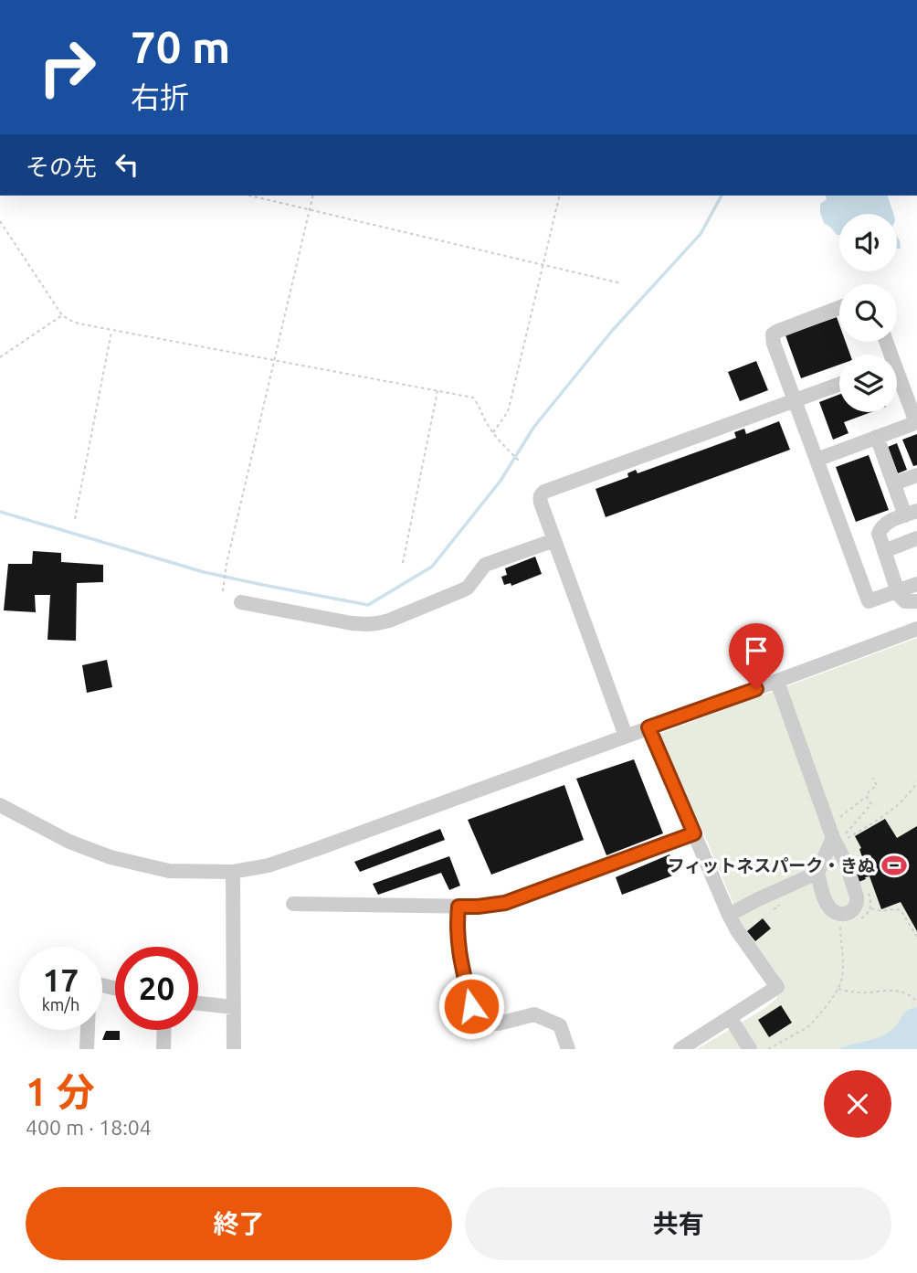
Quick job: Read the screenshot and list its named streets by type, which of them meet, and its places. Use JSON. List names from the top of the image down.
{
  "places": {
    "sports": ["フィットネスパーク・きぬ"]
  },
  "page": {
    "turn": ["70 m", "右折"],
    "then": "その先",
    "speed": "17 km/h",
    "limit": "20",
    "heading": ["1 分", "400 m · 18:04"],
    "buttons": ["終了", "共有"]
  }
}
